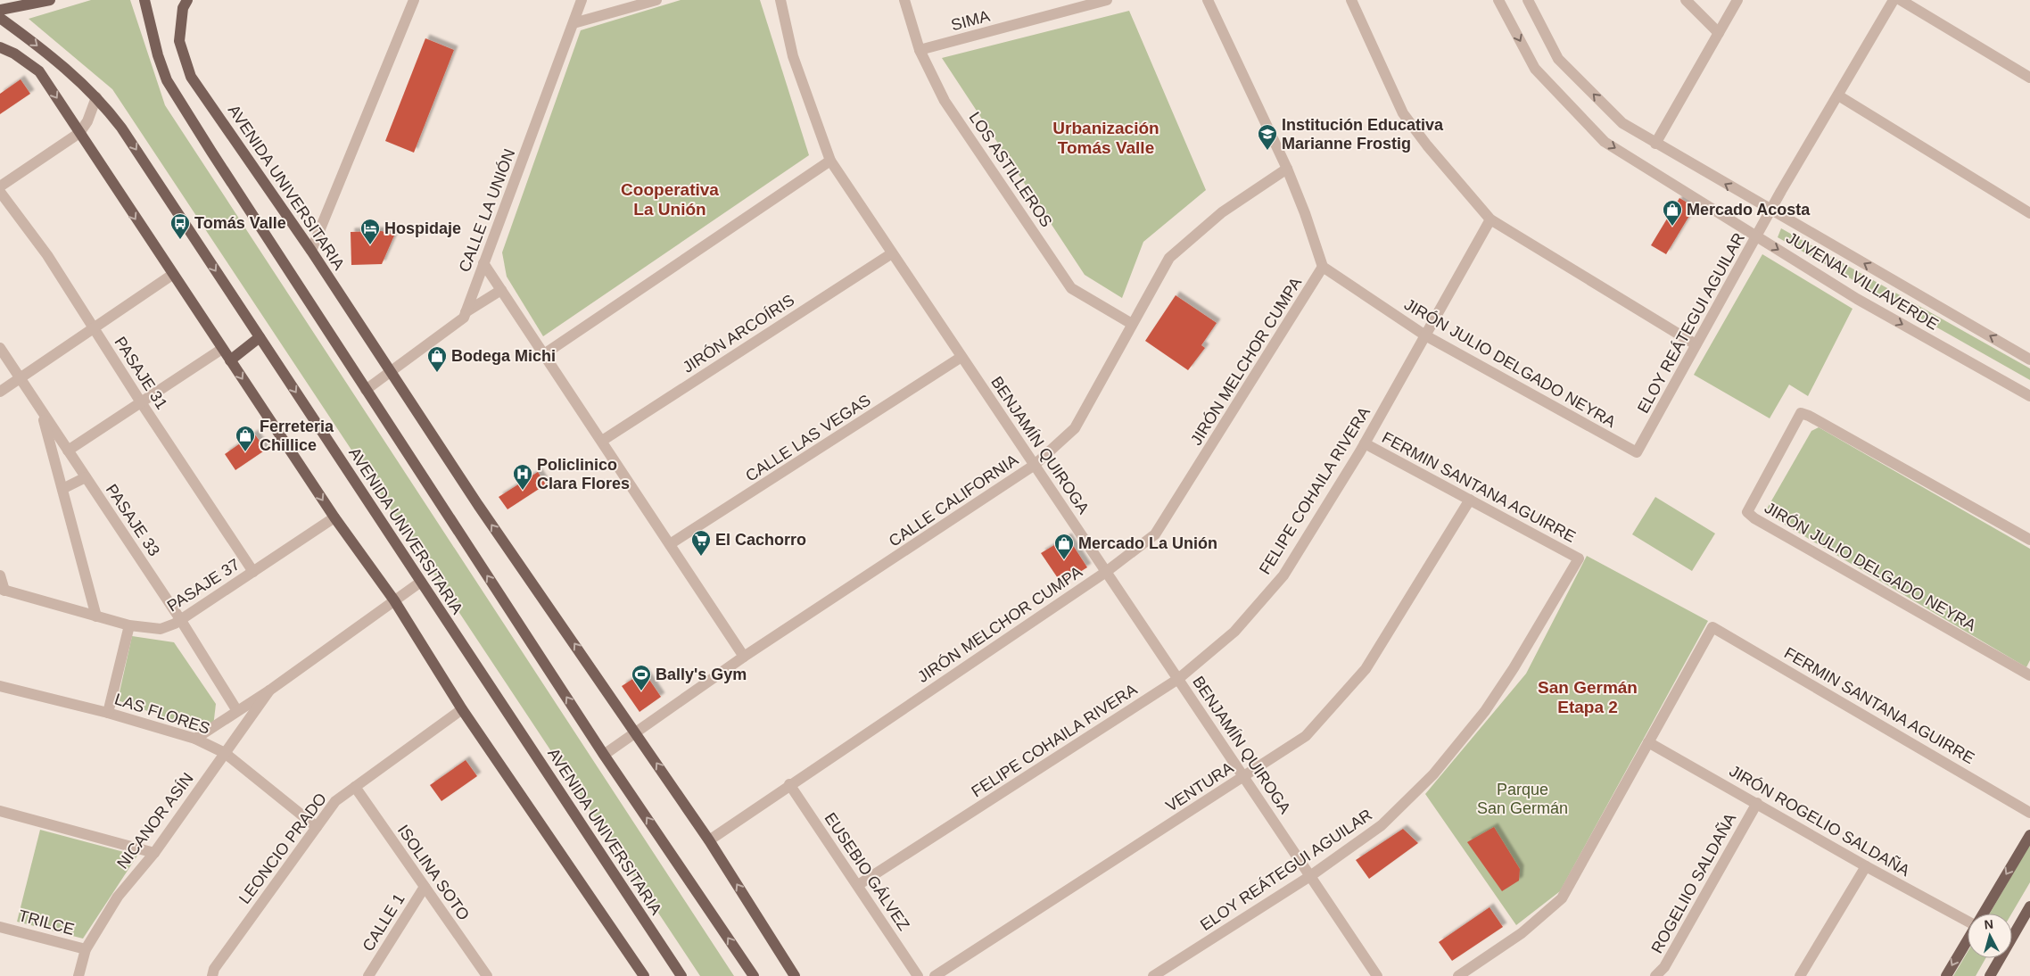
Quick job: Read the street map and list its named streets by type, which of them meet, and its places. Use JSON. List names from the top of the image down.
{
  "streets": {
    "main road": ["AVENIDA UNIVERSITARIA"],
    "street": [
      "SIMA",
      "LOS ASTILLEROS",
      "CALLE LA UNIÓN",
      "JUVENAL VILLAVERDE",
      "ELOY REÁTEGUI AGUILAR",
      "JIRÓN ARCOÍRIS",
      "JIRÓN MELCHOR CUMPA",
      "JIRÓN JULIO DELGADO NEYRA",
      "PASAJE 31",
      "CALLE LAS VEGAS",
      "BENJAMÍN QUIROGA",
      "FERMIN SANTANA AGUIRRE",
      "FELIPE COHAILA RIVERA",
      "CALLE CALIFORNIA",
      "PASAJE 33",
      "PASAJE 37",
      "LAS FLORES",
      "VENTURA",
      "NICANOR ASÍN",
      "JIRÓN ROGELIO SALDAÑA",
      "LEONCIO PRADO",
      "EUSEBIO GÁLVEZ",
      "ISOLINA SOTO",
      "ROGELIIO SALDAÑA",
      "TRILCE",
      "CALLE 1"
    ]
  },
  "crossings": [
    ["SIMA", "LOS ASTILLEROS"],
    ["LOS ASTILLEROS", "CALLE CALIFORNIA"],
    ["AVENIDA UNIVERSITARIA", "CALLE LA UNIÓN"],
    ["AVENIDA UNIVERSITARIA", "JIRÓN MELCHOR CUMPA"],
    ["AVENIDA UNIVERSITARIA", "CALLE CALIFORNIA"],
    ["AVENIDA UNIVERSITARIA", "NICANOR ASÍN"],
    ["JUVENAL VILLAVERDE", "ELOY REÁTEGUI AGUILAR"],
    ["ELOY REÁTEGUI AGUILAR", "JIRÓN JULIO DELGADO NEYRA"],
    ["ELOY REÁTEGUI AGUILAR", "BENJAMÍN QUIROGA"],
    ["ELOY REÁTEGUI AGUILAR", "FERMIN SANTANA AGUIRRE"],
    ["JIRÓN ARCOÍRIS", "BENJAMÍN QUIROGA"],
    ["JIRÓN MELCHOR CUMPA", "JIRÓN JULIO DELGADO NEYRA"],
    ["JIRÓN MELCHOR CUMPA", "BENJAMÍN QUIROGA"],
    ["JIRÓN MELCHOR CUMPA", "EUSEBIO GÁLVEZ"],
    ["JIRÓN JULIO DELGADO NEYRA", "FELIPE COHAILA RIVERA"],
    ["PASAJE 31", "PASAJE 37"],
    ["CALLE LAS VEGAS", "BENJAMÍN QUIROGA"],
    ["BENJAMÍN QUIROGA", "FELIPE COHAILA RIVERA"],
    ["BENJAMÍN QUIROGA", "CALLE CALIFORNIA"],
    ["BENJAMÍN QUIROGA", "VENTURA"],
    ["FERMIN SANTANA AGUIRRE", "FELIPE COHAILA RIVERA"],
    ["FERMIN SANTANA AGUIRRE", "VENTURA"],
    ["FERMIN SANTANA AGUIRRE", "JIRÓN ROGELIO SALDAÑA"],
    ["FELIPE COHAILA RIVERA", "EUSEBIO GÁLVEZ"],
    ["PASAJE 33", "PASAJE 37"],
    ["PASAJE 33", "NICANOR ASÍN"],
    ["LAS FLORES", "NICANOR ASÍN"],
    ["LAS FLORES", "LEONCIO PRADO"],
    ["NICANOR ASÍN", "TRILCE"],
    ["JIRÓN ROGELIO SALDAÑA", "ROGELIIO SALDAÑA"],
    ["LEONCIO PRADO", "ISOLINA SOTO"],
    ["ISOLINA SOTO", "CALLE 1"]
  ],
  "districts": ["Urbanización Tomás Valle", "Cooperativa La Unión", "San Germán Etapa 2"],
  "parks": ["Parque San Germán"],
  "places": {
    "school or university": ["Institución Educativa Marianne Frostig"],
    "shop": [
      "Mercado Acosta",
      "Bodega Michi",
      "Ferreteria Chillice",
      "Mercado La Unión"
    ],
    "bus stop": ["Tomás Valle"],
    "hotel": ["Hospidaje"],
    "hospital": ["Policlinico Clara Flores"],
    "supermarket": ["El Cachorro"],
    "sports": ["Bally's Gym"]
  },
  "north": "top"
}
